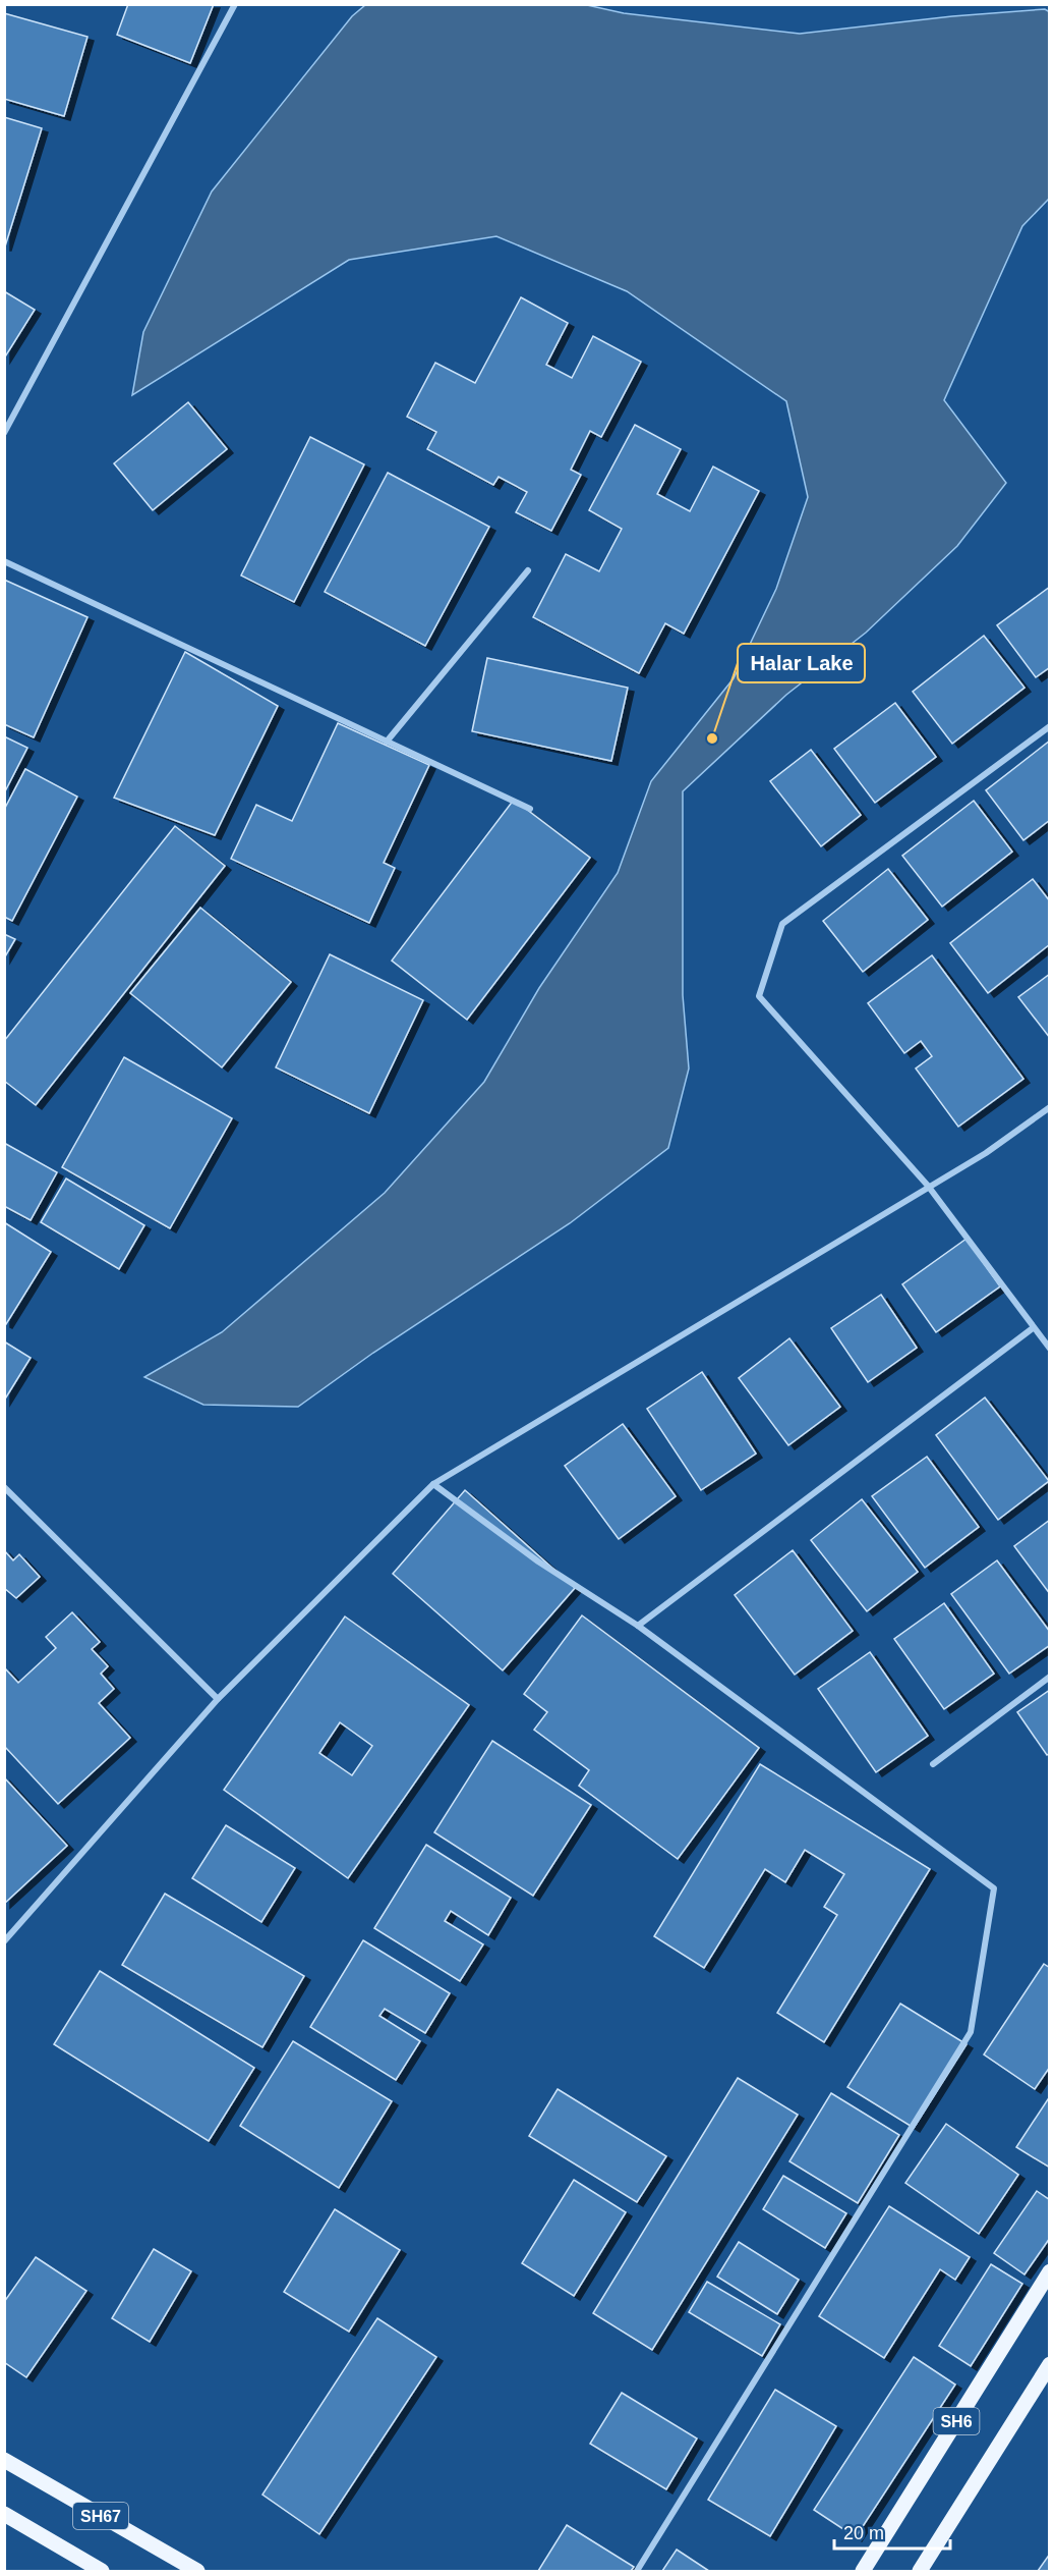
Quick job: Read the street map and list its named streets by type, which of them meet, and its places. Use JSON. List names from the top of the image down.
{
  "streets": {
    "main road": ["SH6", "SH67"]
  },
  "places": ["Halar Lake"],
  "scale_bar": "20 m"
}
